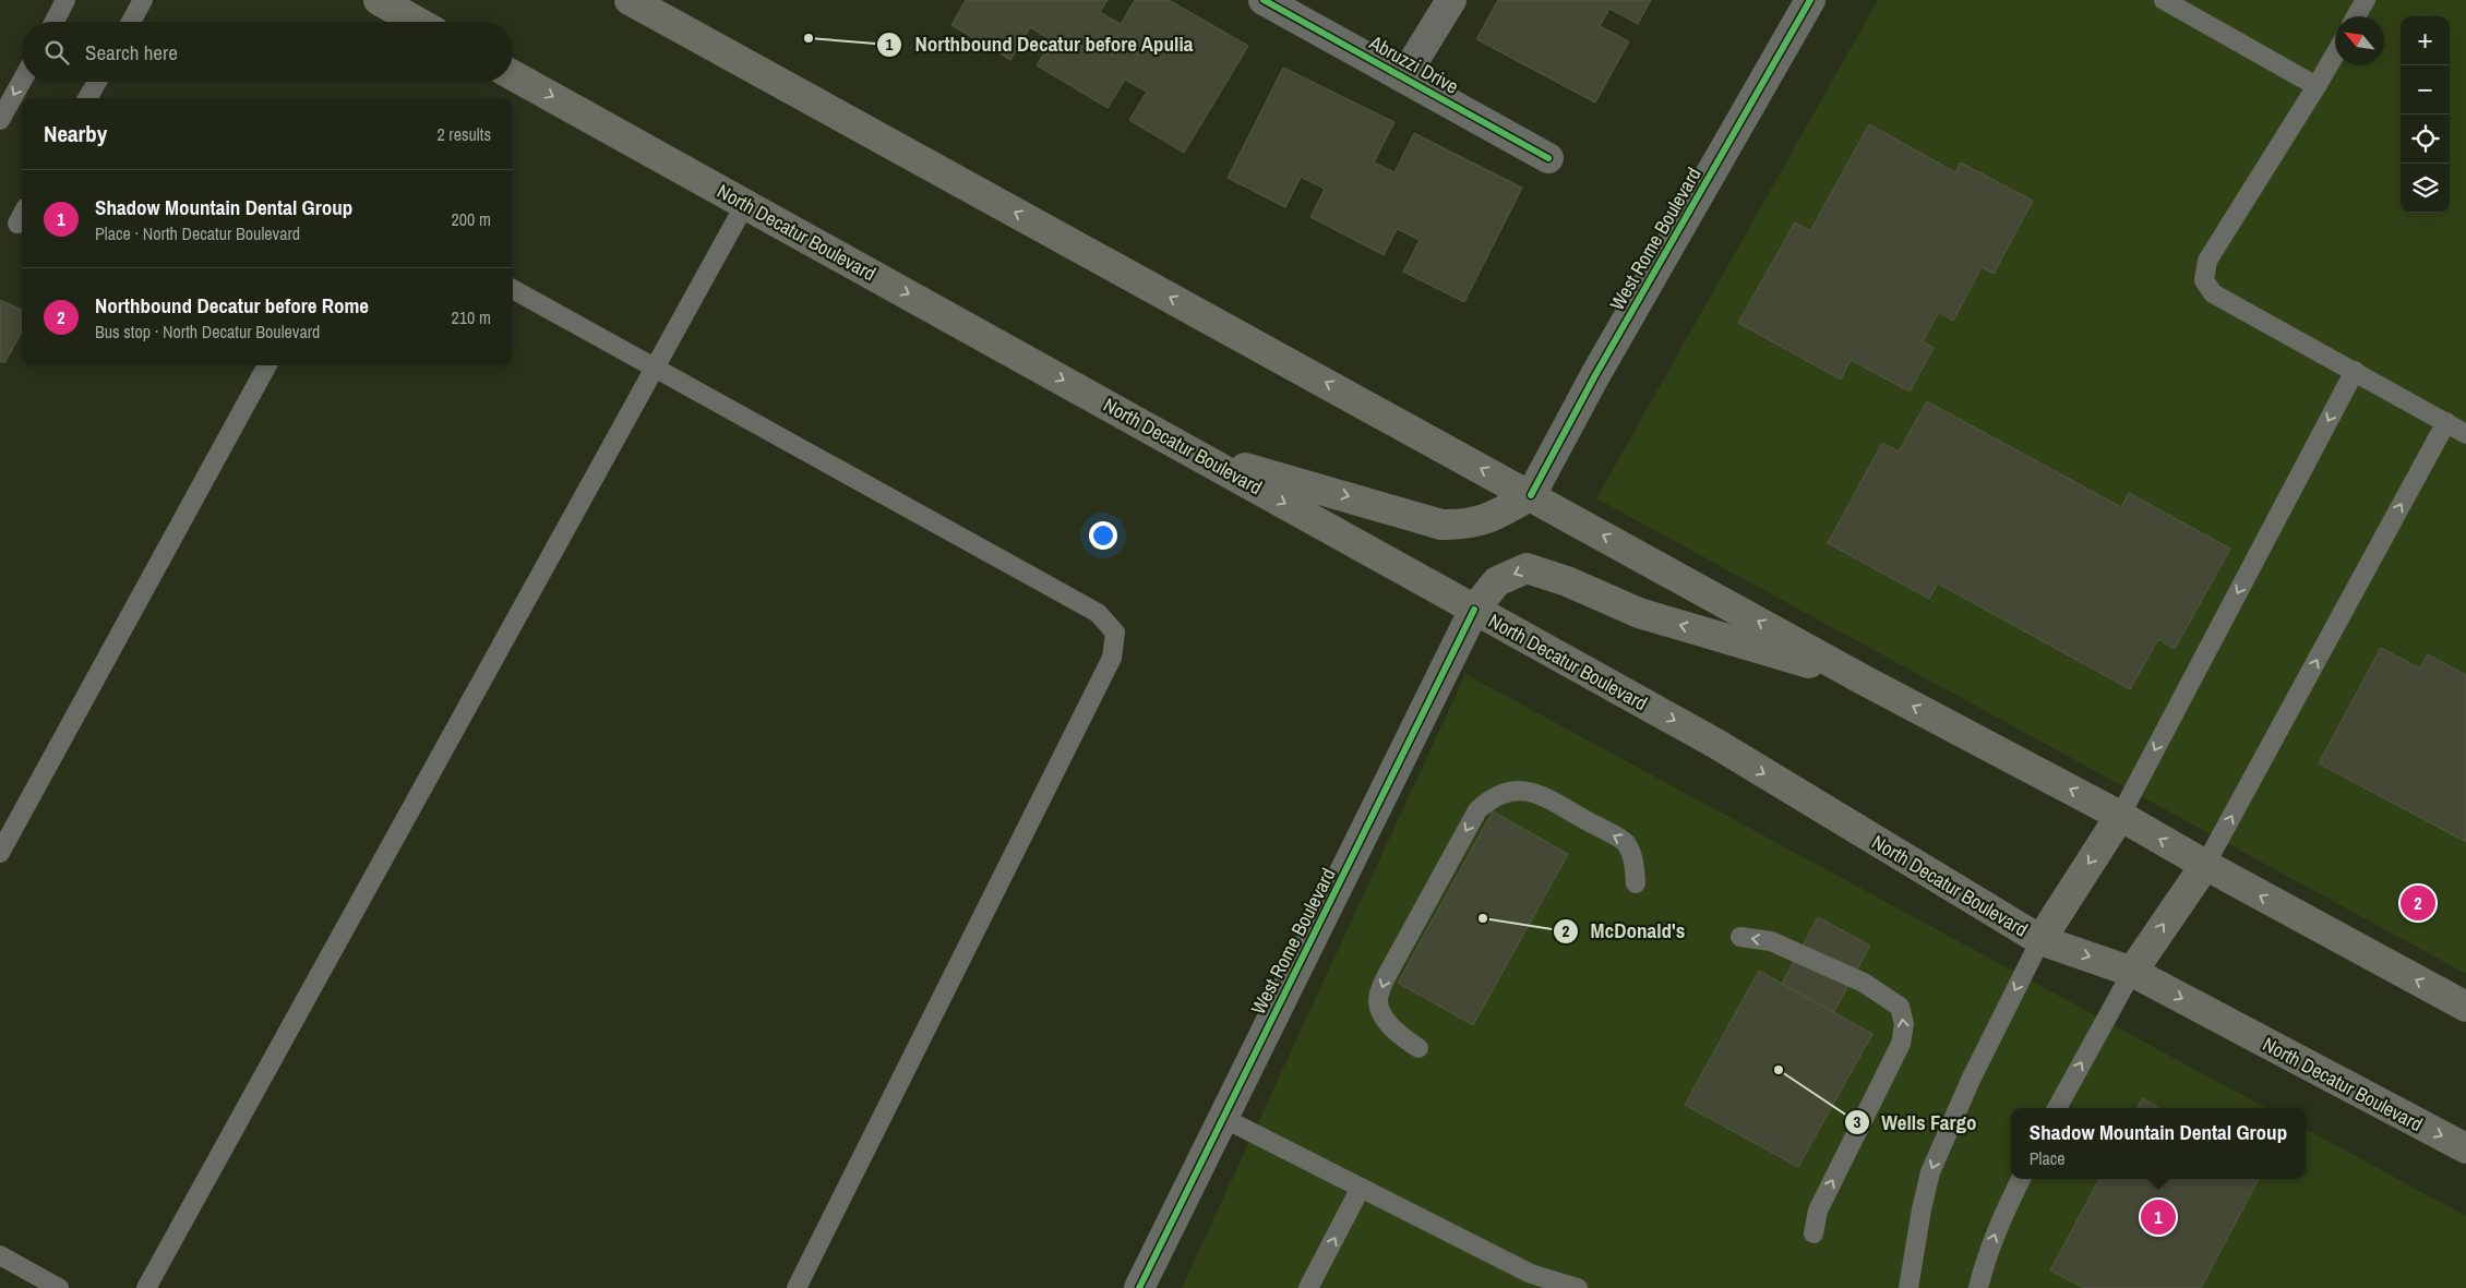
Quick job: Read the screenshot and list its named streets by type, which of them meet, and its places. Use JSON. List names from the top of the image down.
{
  "streets": {
    "main road": ["North Decatur Boulevard"],
    "street": ["Abruzzi Drive", "West Rome Boulevard"]
  },
  "crossings": [
    ["North Decatur Boulevard", "West Rome Boulevard"]
  ],
  "places": ["Northbound Decatur before Apulia", "McDonald's", "Wells Fargo"],
  "north": "top left",
  "page": {
    "map_buttons": ["+", "−"],
    "search": "Search here",
    "heading": ["Nearby", "2 results"],
    "list": [
      {
        "mark": "1",
        "name": "Shadow Mountain Dental Group",
        "note": "Place · North Decatur Boulevard",
        "value": "200 m"
      },
      {
        "mark": "2",
        "name": "Northbound Decatur before Rome",
        "note": "Bus stop · North Decatur Boulevard",
        "value": "210 m"
      }
    ],
    "pins": ["2", "1"],
    "popup": ["Shadow Mountain Dental Group", "Place"]
  }
}
